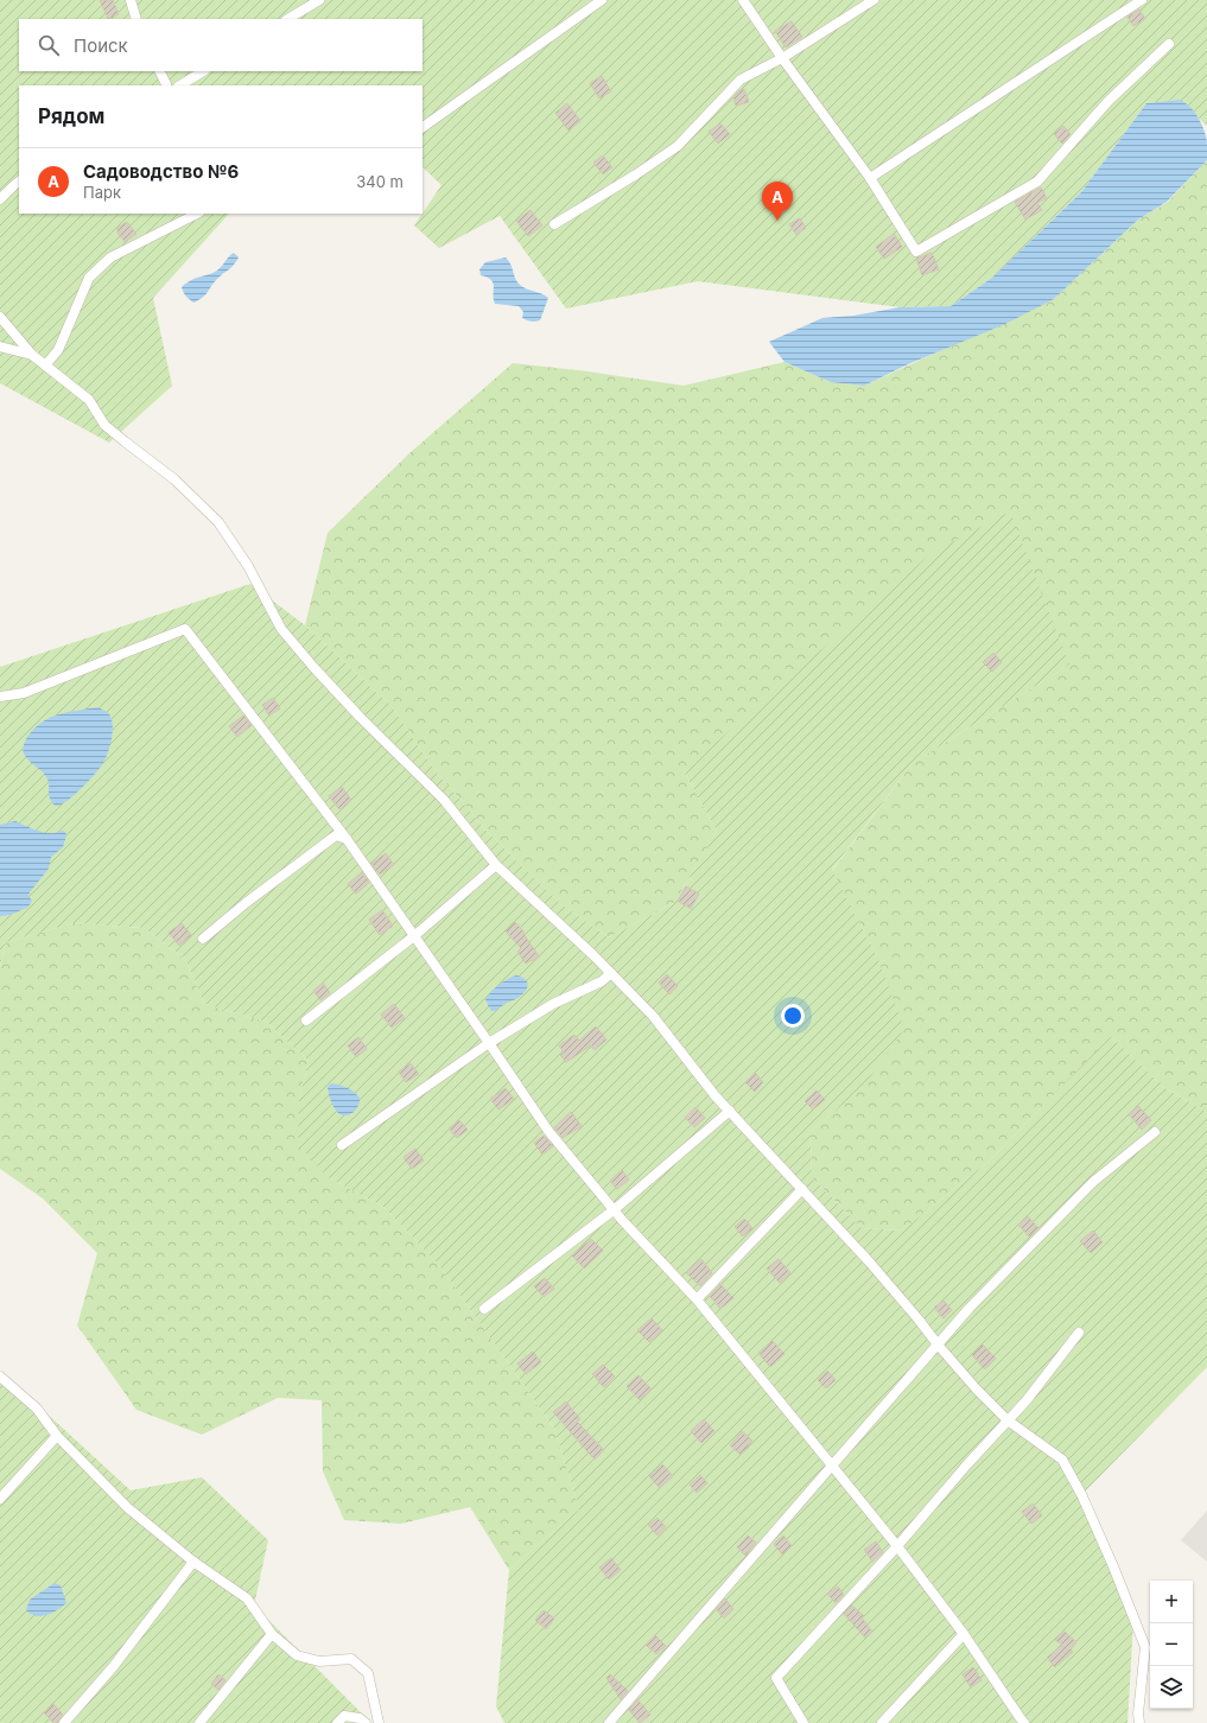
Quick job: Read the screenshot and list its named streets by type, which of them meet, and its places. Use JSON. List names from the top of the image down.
{
  "page": {
    "search": "Поиск",
    "heading": "Рядом",
    "list": [
      {
        "mark": "A",
        "name": "Садоводство №6",
        "note": "Парк",
        "value": "340 m"
      }
    ],
    "pins": "A",
    "map_buttons": ["+", "−"]
  }
}
